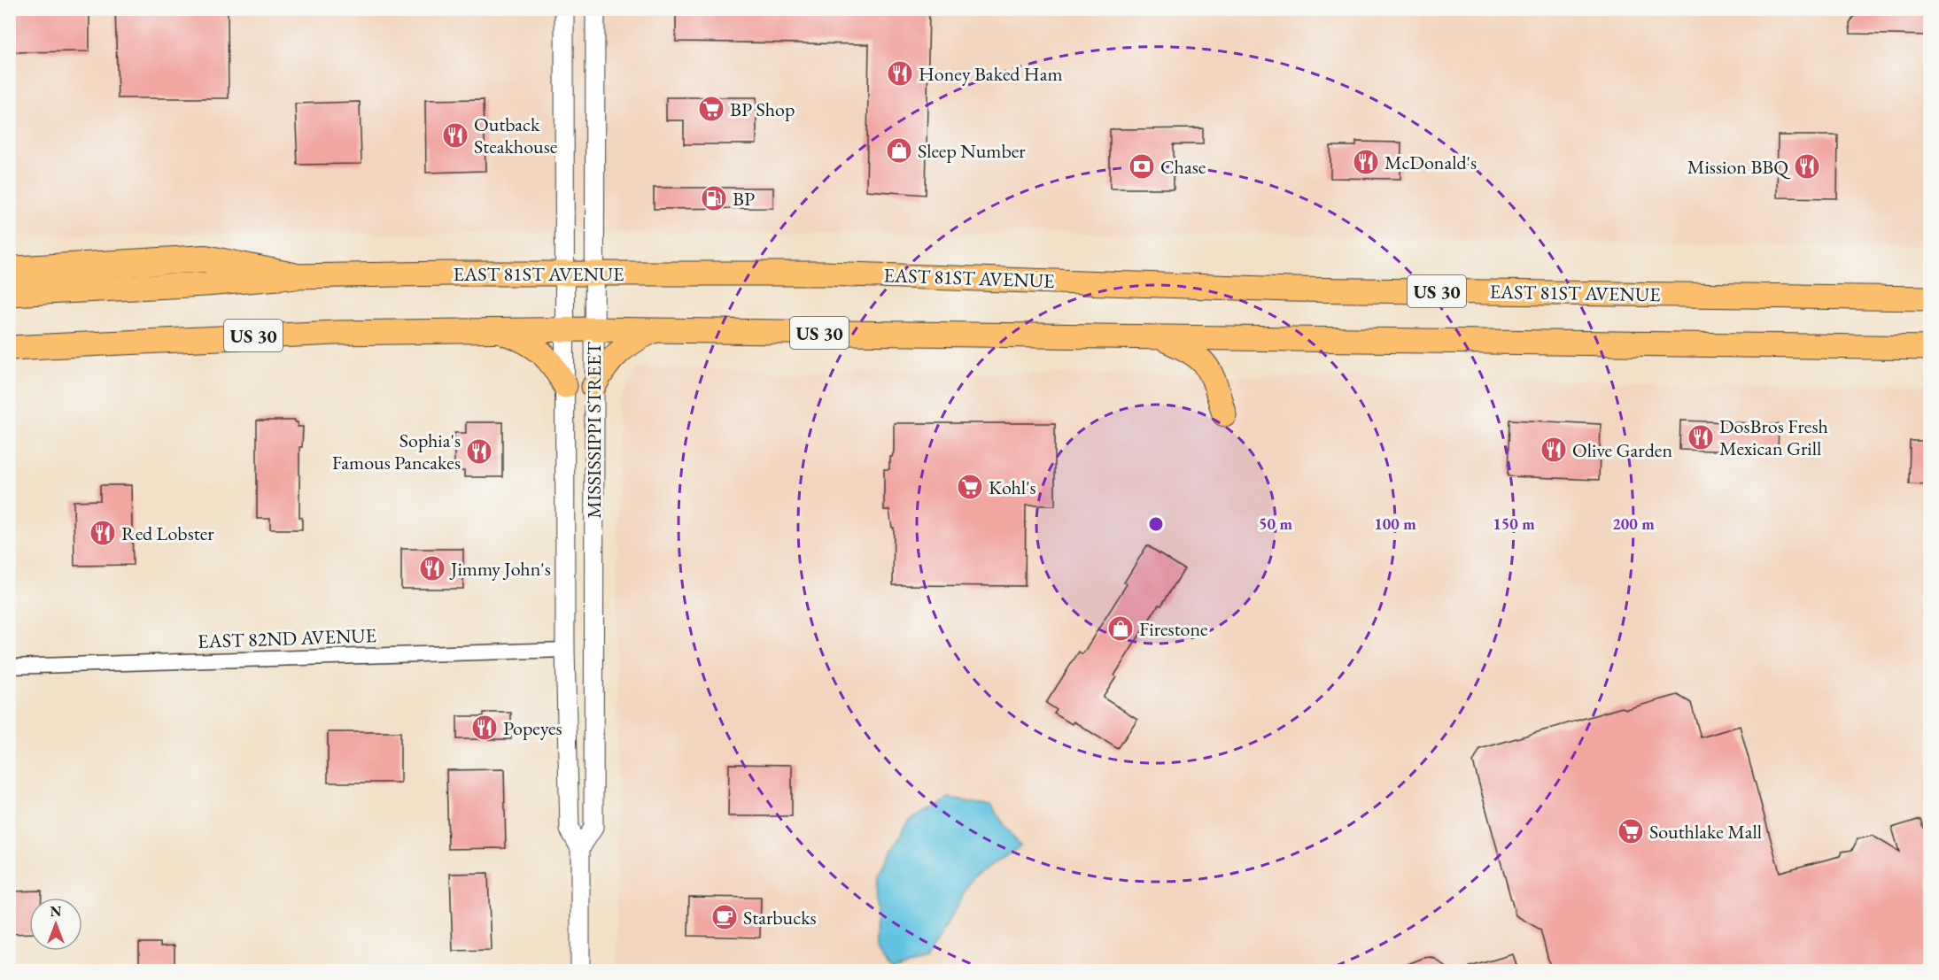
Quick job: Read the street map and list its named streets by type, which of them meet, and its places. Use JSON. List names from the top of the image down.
{
  "streets": {
    "main road": ["EAST 81ST AVENUE", "US 30"],
    "street": ["MISSISSIPPI STREET", "EAST 82ND AVENUE"]
  },
  "crossings": [
    ["EAST 81ST AVENUE", "MISSISSIPPI STREET"],
    ["US 30", "MISSISSIPPI STREET"],
    ["MISSISSIPPI STREET", "EAST 82ND AVENUE"]
  ],
  "places": {
    "restaurant": [
      "Honey Baked Ham",
      "Outback Steakhouse",
      "McDonald's",
      "Mission BBQ",
      "DosBros Fresh Mexican Grill",
      "Olive Garden",
      "Sophia's Famous Pancakes",
      "Red Lobster",
      "Jimmy John's",
      "Popeyes"
    ],
    "supermarket": ["BP Shop", "Kohl's", "Southlake Mall"],
    "shop": ["Sleep Number", "Firestone"],
    "bank": ["Chase"],
    "fuel station": ["BP"],
    "cafe": ["Starbucks"]
  },
  "north": "top",
  "rings": [
    "50 m",
    "100 m",
    "150 m",
    "200 m"
  ]
}
